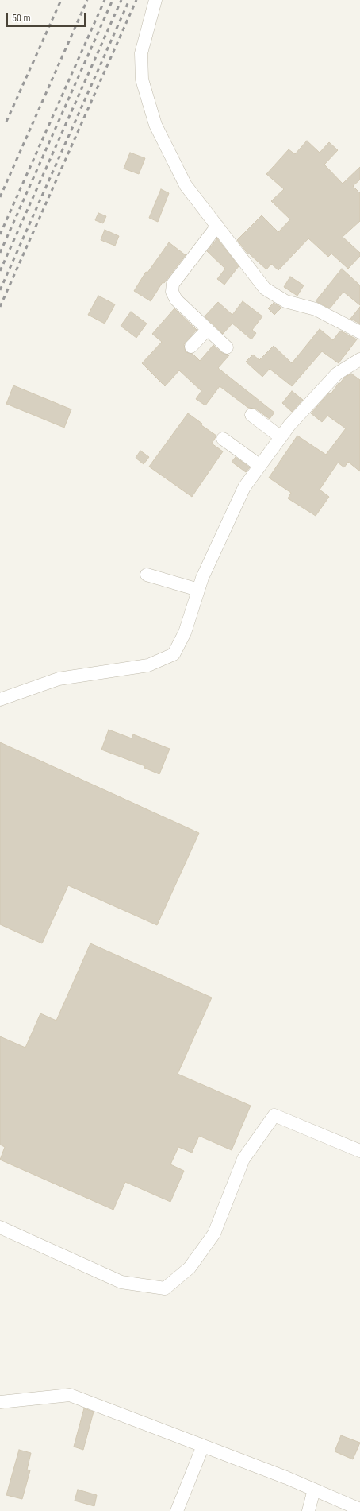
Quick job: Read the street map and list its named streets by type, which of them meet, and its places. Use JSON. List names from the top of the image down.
{
  "scale_bar": "50 m"
}
